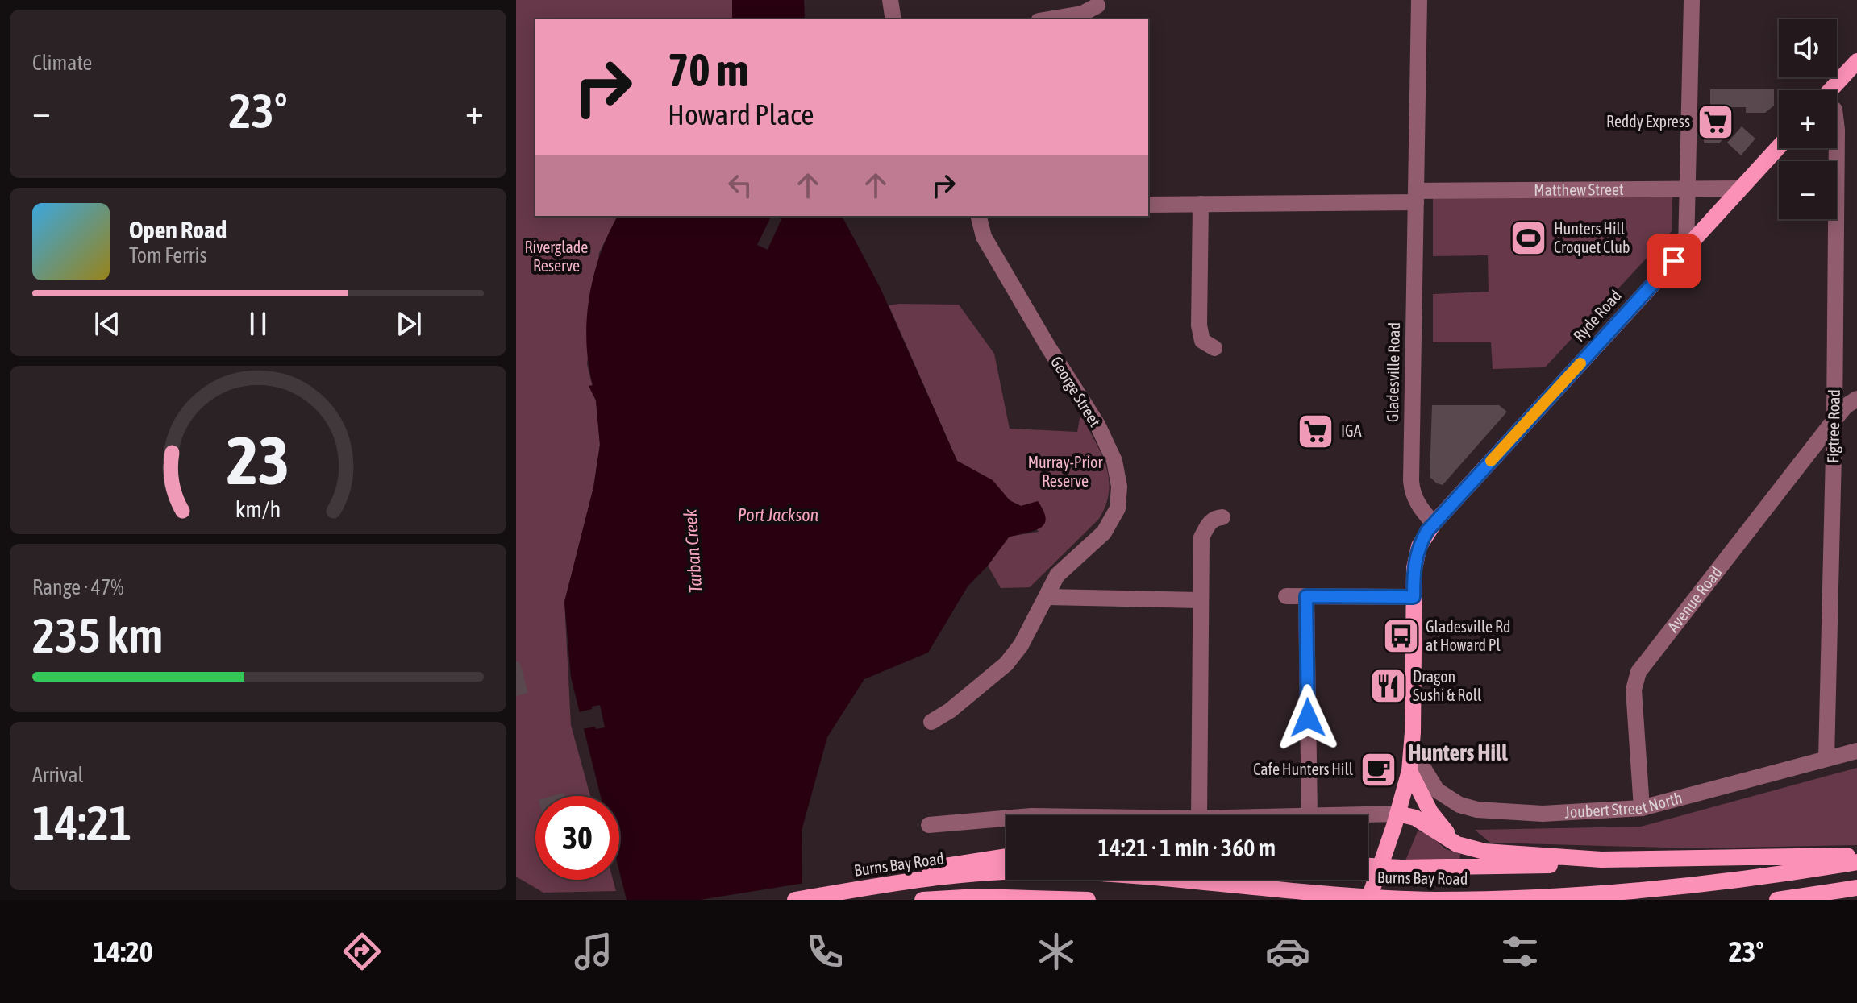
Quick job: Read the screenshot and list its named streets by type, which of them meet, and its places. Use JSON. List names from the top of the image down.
{
  "streets": {
    "main road": ["Ryde Road", "Burns Bay Road"],
    "street": [
      "Matthew Street",
      "Gladesville Road",
      "George Street",
      "Figtree Road",
      "Avenue Road",
      "Joubert Street North"
    ]
  },
  "crossings": [
    ["Matthew Street", "Ryde Road"],
    ["Matthew Street", "Gladesville Road"],
    ["Ryde Road", "Gladesville Road"],
    ["Figtree Road", "Avenue Road"],
    ["Figtree Road", "Joubert Street North"],
    ["Avenue Road", "Joubert Street North"]
  ],
  "districts": ["Hunters Hill"],
  "water": ["Port Jackson", "Tarban Creek"],
  "parks": ["Riverglade Reserve", "Murray-Prior Reserve"],
  "places": {
    "supermarket": ["Reddy Express", "IGA"],
    "sports": ["Hunters Hill Croquet Club"],
    "bus stop": ["Gladesville Rd at Howard Pl"],
    "restaurant": ["Dragon Sushi & Roll"],
    "cafe": ["Cafe Hunters Hill"]
  },
  "page": {
    "tile": [
      "Climate",
      ["Range · 47%", "235 km"],
      ["Arrival", "14:21"]
    ],
    "map_buttons": ["+", "−"],
    "turn": ["70 m", "Howard Place"],
    "heat": ["−", "23°", "+"],
    "song": ["Open Road", "Tom Ferris"],
    "limit": "30",
    "trip": "14:21 · 1 min · 360 m",
    "tabs": ["14:20", "23°"],
    "gauge": ["23", "km/h"]
  }
}
